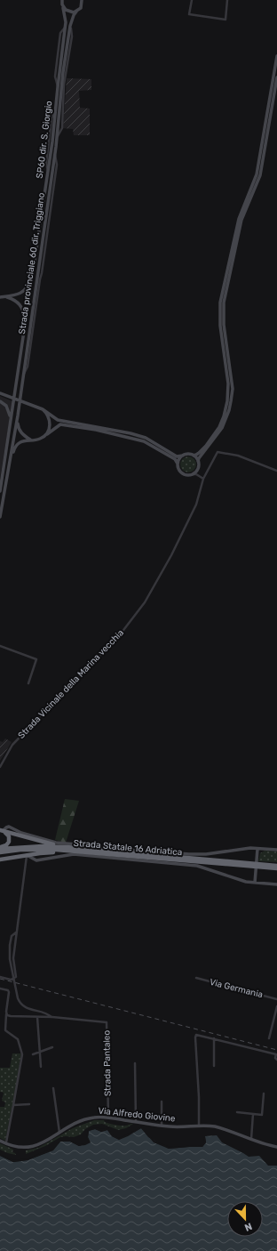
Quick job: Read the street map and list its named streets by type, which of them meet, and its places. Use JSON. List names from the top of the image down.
{
  "streets": {
    "highway": ["Strada Statale 16 Adriatica"],
    "main road": ["SP60 dir. S. Giorgio", "Strada provinciale 60 dir. Triggiano", "Via Alfredo Giovine"],
    "street": ["Strada Vicinale della Marina vecchia", "Via Germania", "Strada Pantaleo"]
  },
  "crossings": [
    ["Strada Pantaleo", "Via Alfredo Giovine"]
  ],
  "north": "bottom"
}
